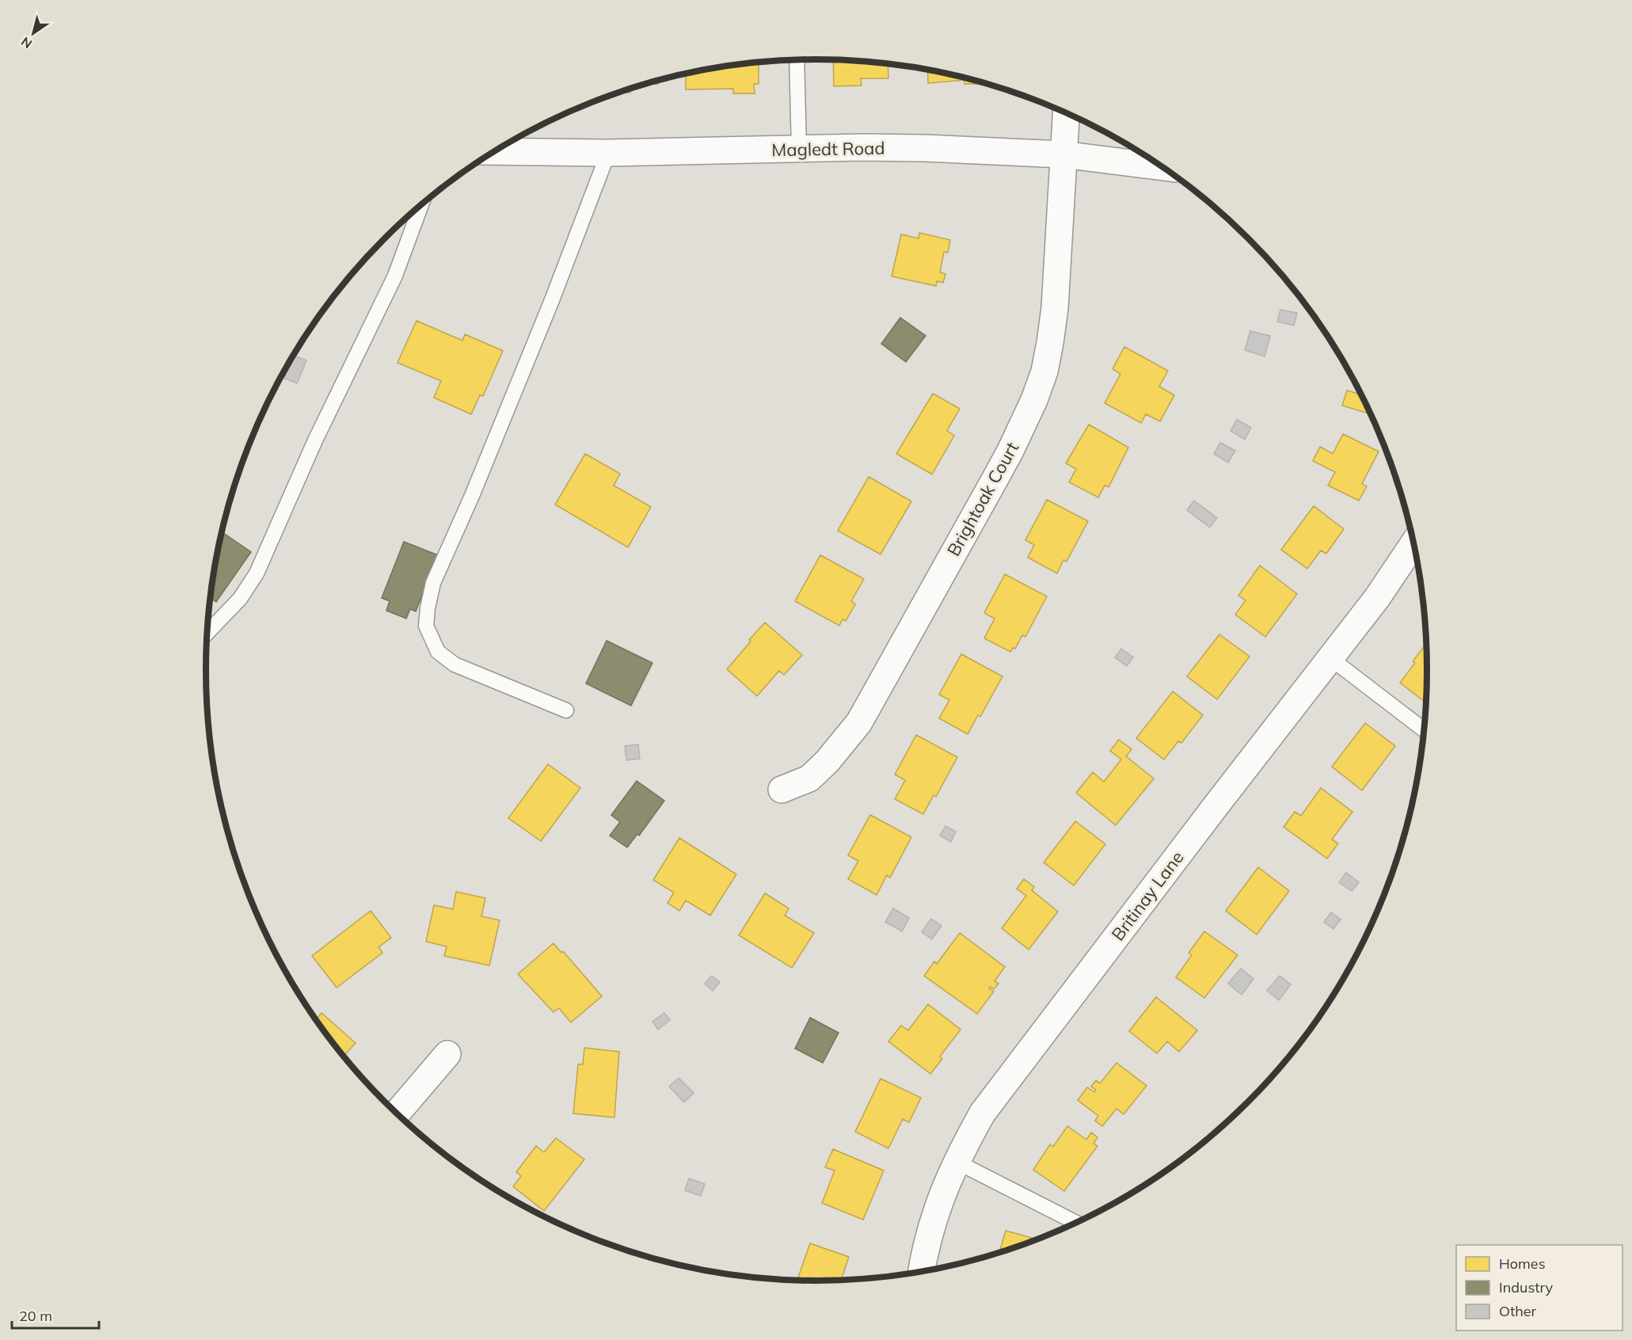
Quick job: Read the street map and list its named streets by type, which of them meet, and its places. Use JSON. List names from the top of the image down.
{
  "streets": {
    "street": ["Magledt Road", "Brightoak Court", "Britinay Lane"]
  },
  "crossings": [
    ["Magledt Road", "Brightoak Court"]
  ],
  "legend": ["Homes", "Industry", "Other"],
  "scale_bar": "20 m",
  "north": "bottom left"
}
